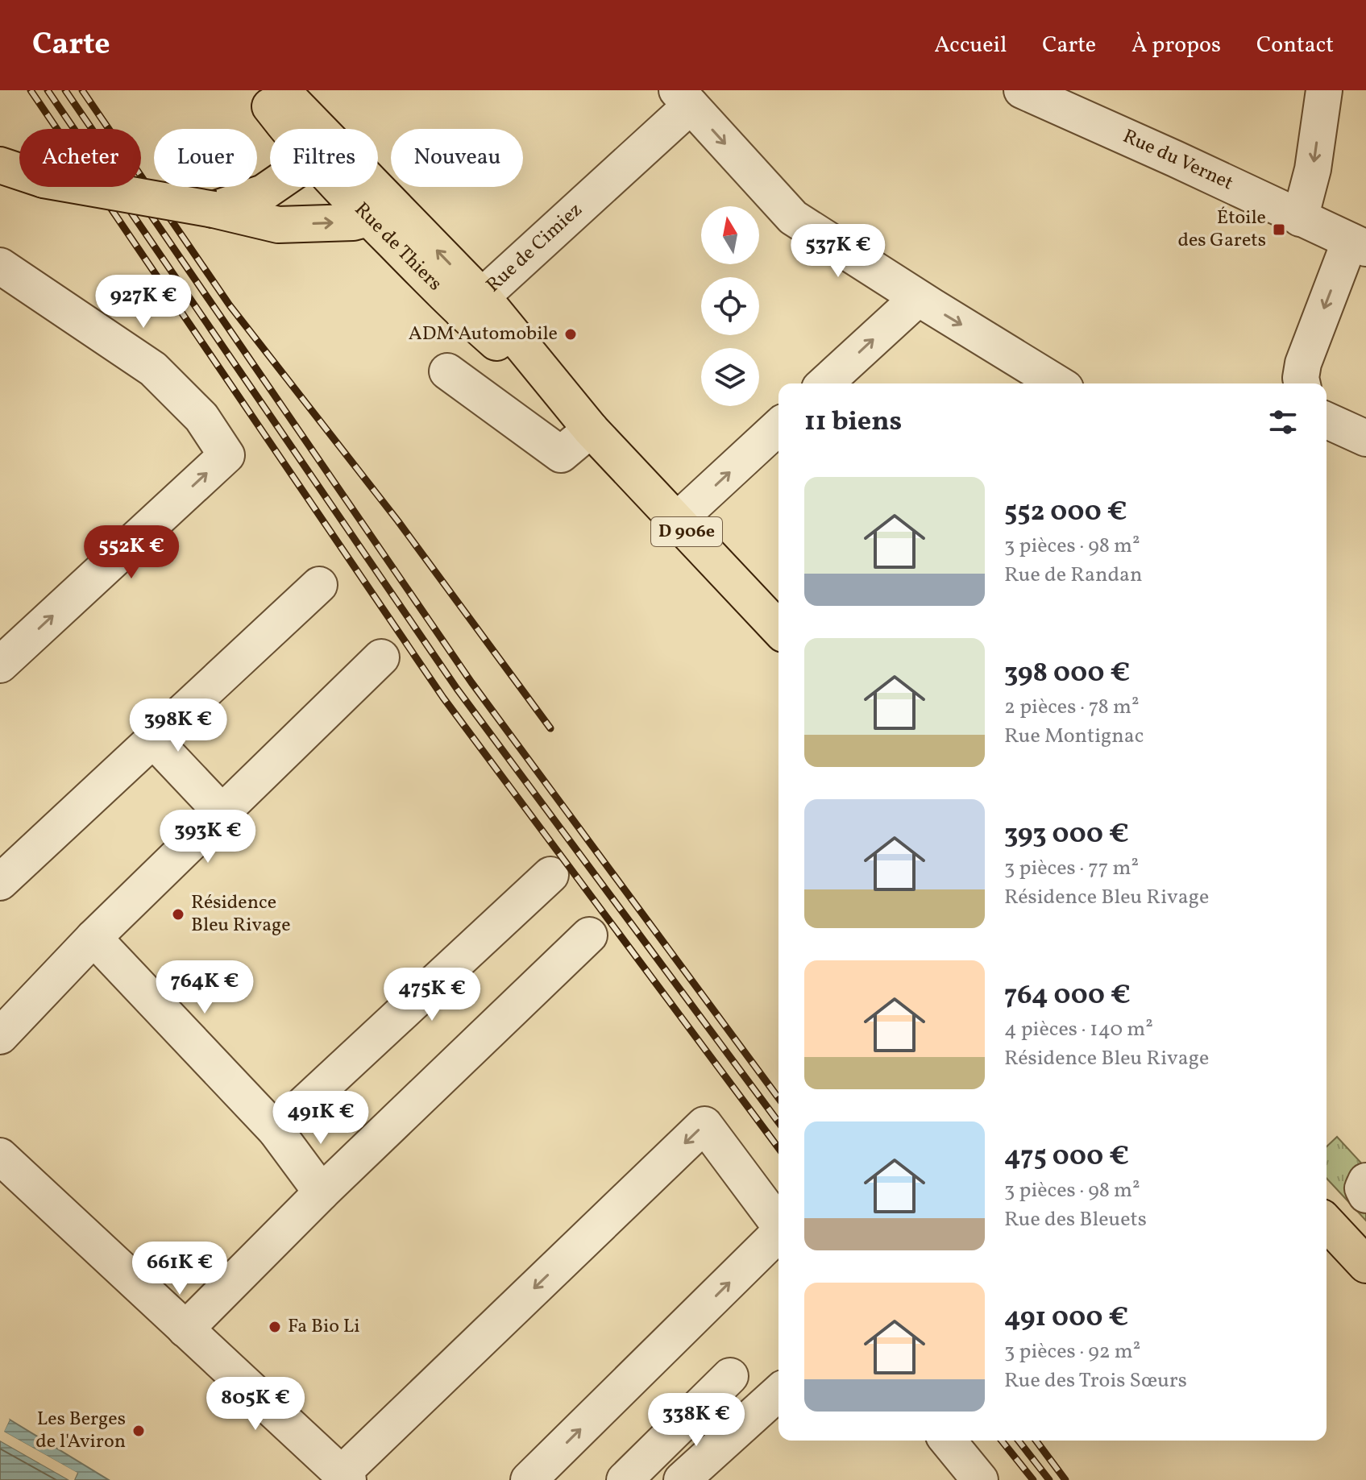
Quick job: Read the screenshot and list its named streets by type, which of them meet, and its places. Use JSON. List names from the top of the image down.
{
  "streets": {
    "main road": ["Rue de Thiers", "D 906e"],
    "street": ["Rue du Vernet", "Rue de Cimiez"]
  },
  "crossings": [
    ["Rue de Thiers", "Rue de Cimiez"],
    ["Rue de Thiers", "D 906e"],
    ["Rue de Cimiez", "D 906e"]
  ],
  "places": {
    "transit": ["Étoile des Garets"],
    "other": [
      "ADM Automobile",
      "Résidence Bleu Rivage",
      "Fa Bio Li",
      "Les Berges de l'Aviron"
    ]
  },
  "north": "top",
  "page": {
    "header": "Carte",
    "nav": [
      "Accueil",
      "Carte",
      "À propos",
      "Contact"
    ],
    "chip": [
      "Acheter",
      "Louer",
      "Filtres",
      "Nouveau"
    ],
    "price": [
      "537K €",
      "927K €",
      "552K €",
      "398K €",
      "393K €",
      "764K €",
      "475K €",
      "491K €",
      "661K €",
      "805K €",
      "338K €"
    ],
    "heading": "11 biens",
    "list": [
      {
        "name": "552 000 €",
        "note": "3 pièces · 98 m² · Rue de Randan"
      },
      {
        "name": "398 000 €",
        "note": "2 pièces · 78 m² · Rue Montignac"
      },
      {
        "name": "393 000 €",
        "note": "3 pièces · 77 m² · Résidence Bleu Rivage"
      },
      {
        "name": "764 000 €",
        "note": "4 pièces · 140 m² · Résidence Bleu Rivage"
      },
      {
        "name": "475 000 €",
        "note": "3 pièces · 98 m² · Rue des Bleuets"
      },
      {
        "name": "491 000 €",
        "note": "3 pièces · 92 m² · Rue des Trois Sœurs"
      }
    ]
  }
}
